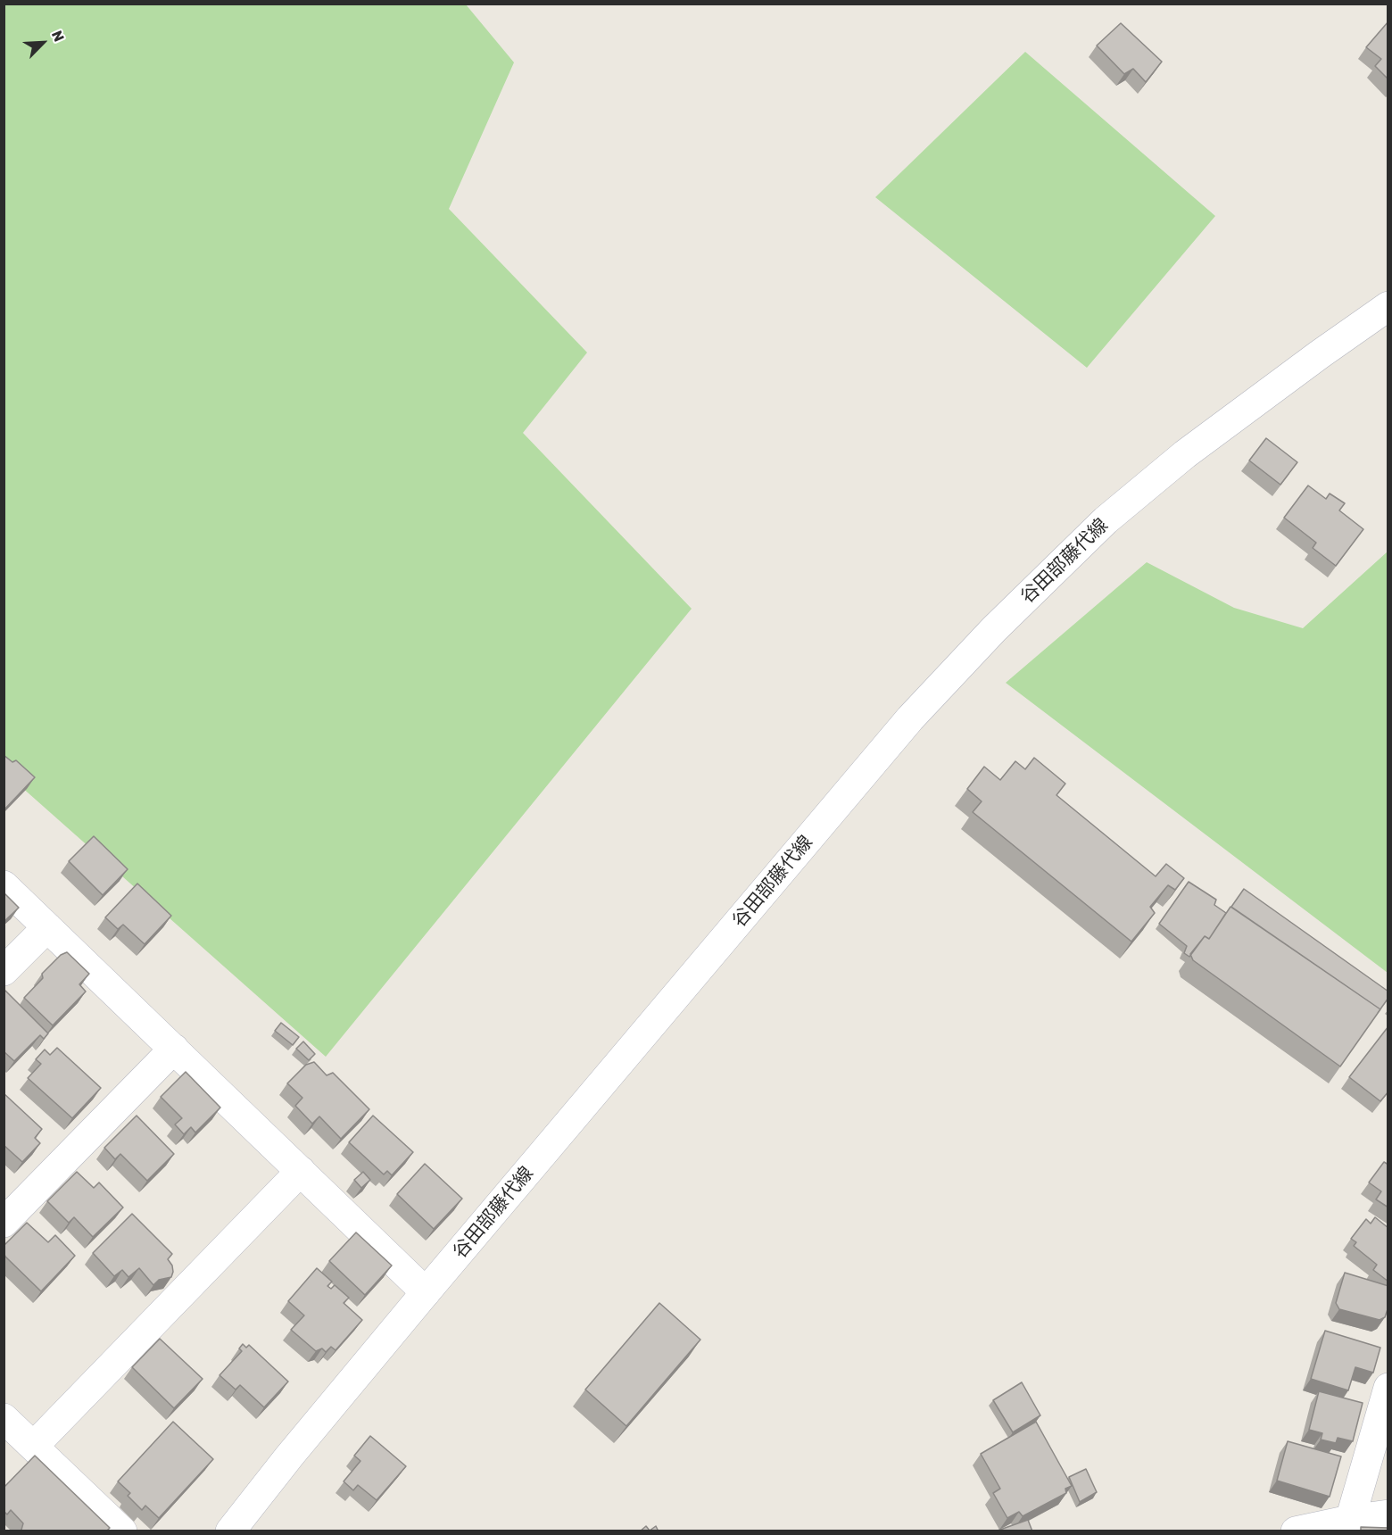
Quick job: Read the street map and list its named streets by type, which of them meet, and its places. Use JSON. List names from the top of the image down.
{
  "streets": {
    "street": ["谷田部藤代線"]
  },
  "north": "top right"
}
